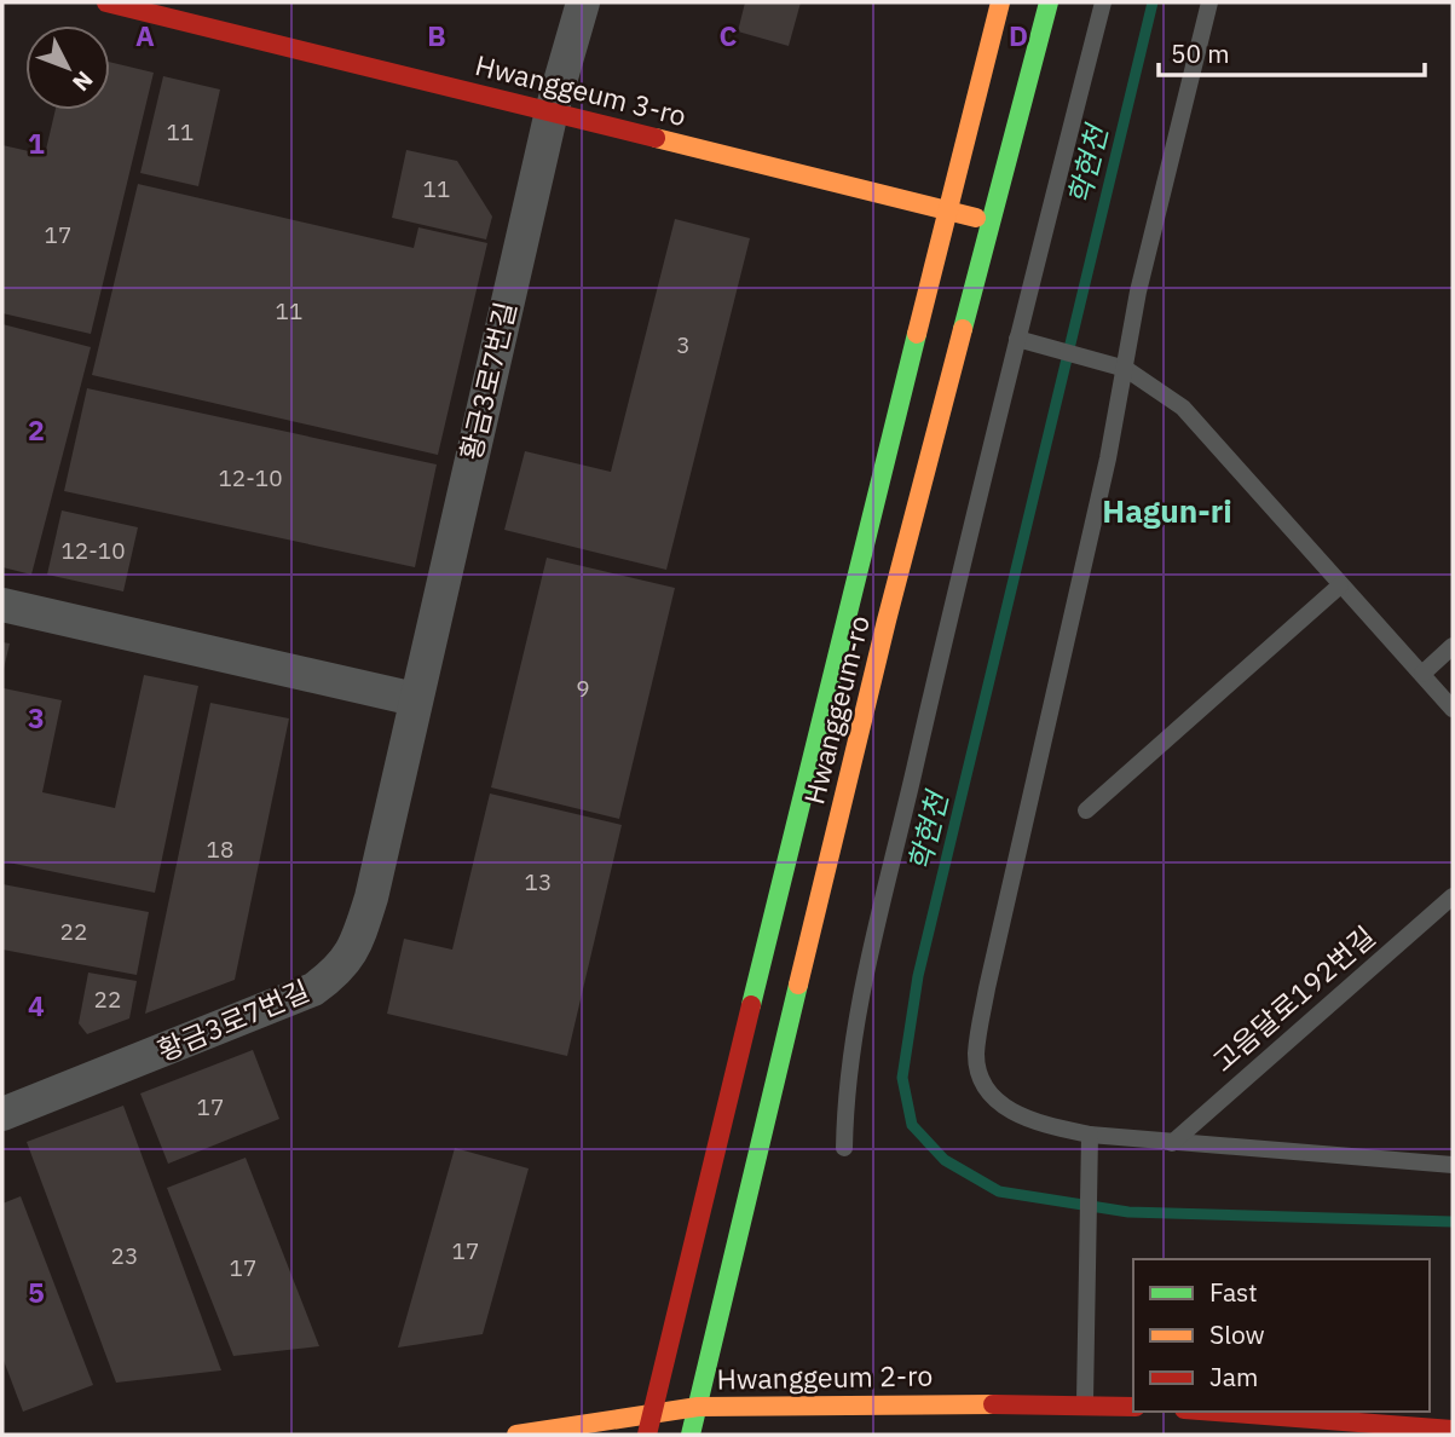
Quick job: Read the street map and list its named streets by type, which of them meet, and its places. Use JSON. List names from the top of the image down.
{
  "streets": {
    "street": [
      "Hwanggeum 3-ro",
      "황금3로7번길",
      "Hwanggeum-ro",
      "Hwanggeum 2-ro"
    ],
    "lane": ["고음달로192번길"]
  },
  "crossings": [
    ["Hwanggeum 3-ro", "황금3로7번길"],
    ["Hwanggeum 3-ro", "Hwanggeum-ro"],
    ["Hwanggeum-ro", "Hwanggeum 2-ro"]
  ],
  "districts": ["Hagun-ri"],
  "water": ["학현천"],
  "house_numbers": [
    "11",
    "11",
    "17",
    "11",
    "3",
    "12-10",
    "12-10",
    "9",
    "18",
    "13",
    "22",
    "22",
    "17",
    "17",
    "23",
    "17"
  ],
  "legend": ["Fast", "Slow", "Jam"],
  "scale_bar": "50 m",
  "north": "bottom right",
  "grid": {
    "columns": [
      "A",
      "B",
      "C",
      "D"
    ],
    "rows": [
      "1",
      "2",
      "3",
      "4",
      "5"
    ]
  }
}
